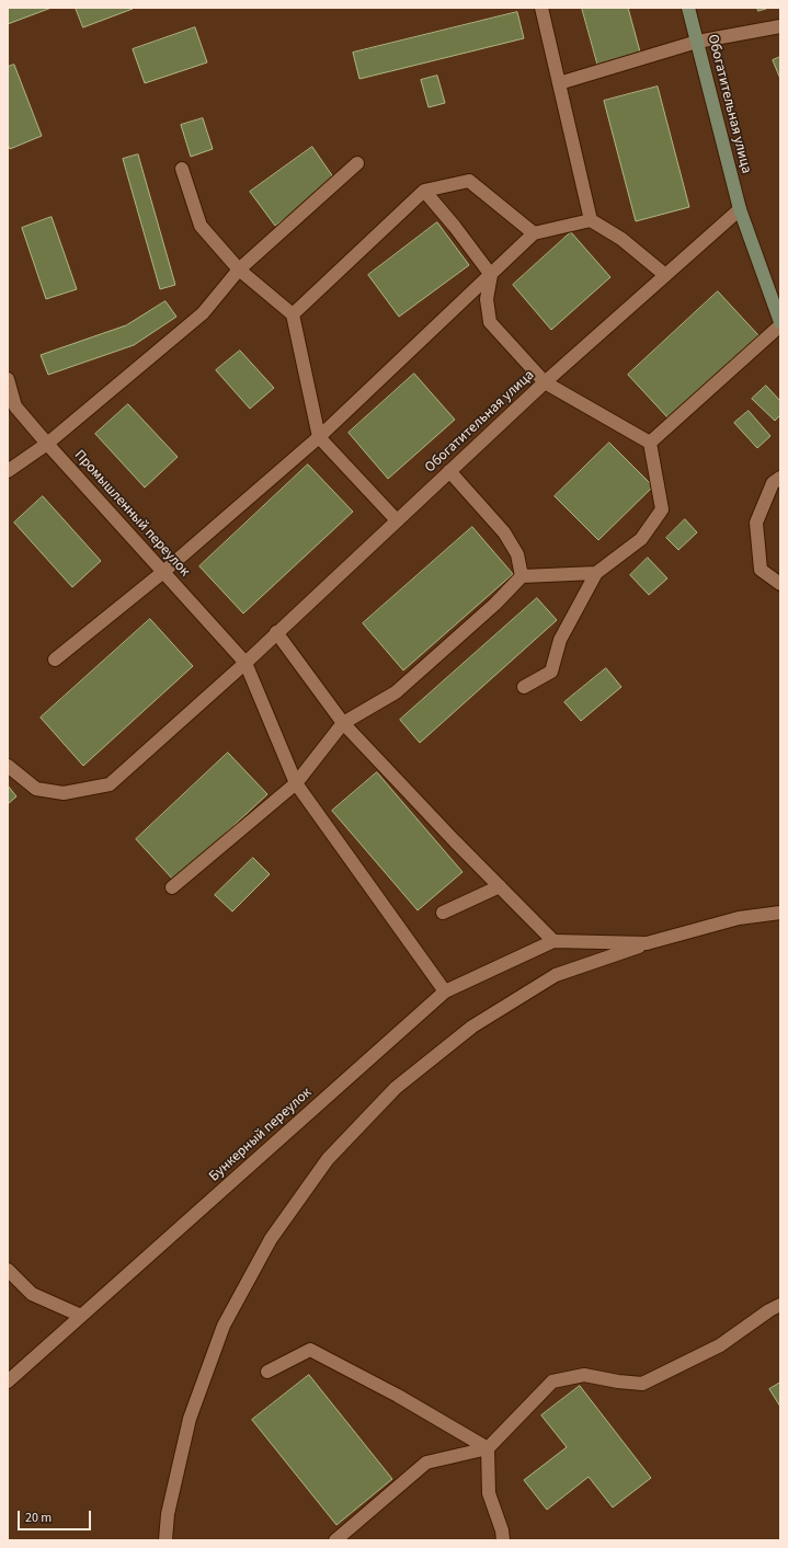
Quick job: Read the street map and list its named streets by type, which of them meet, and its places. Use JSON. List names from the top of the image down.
{
  "streets": {
    "street": ["Обогатительная улица", "Промышленный переулок", "Бункерный переулок"]
  },
  "crossings": [
    ["Обогатительная улица", "Промышленный переулок"],
    ["Промышленный переулок", "Бункерный переулок"]
  ],
  "scale_bar": "20 m"
}
